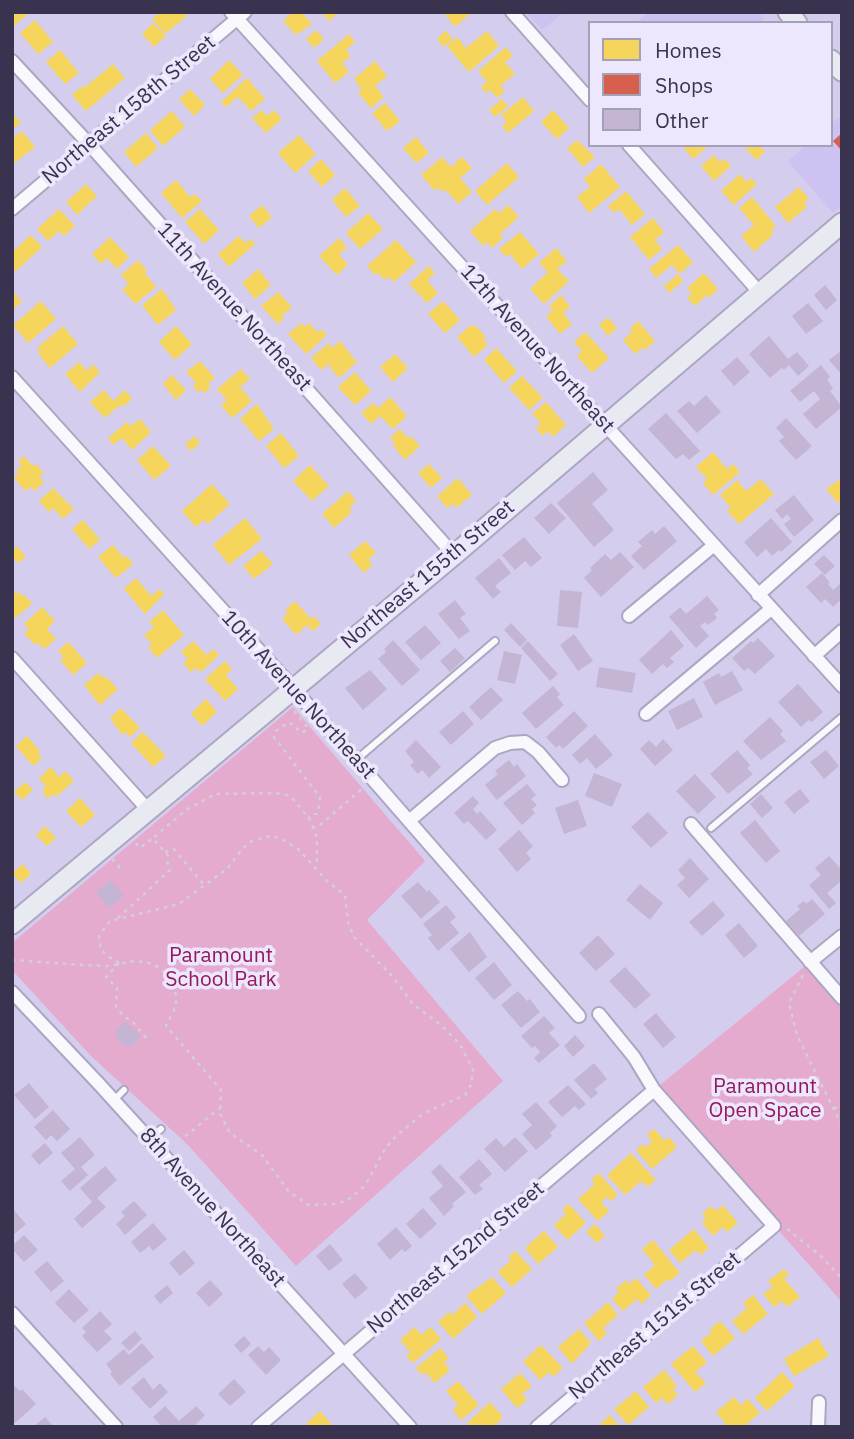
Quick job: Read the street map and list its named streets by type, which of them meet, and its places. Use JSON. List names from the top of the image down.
{
  "streets": {
    "street": [
      "Northeast 158th Street",
      "11th Avenue Northeast",
      "12th Avenue Northeast",
      "Northeast 155th Street",
      "10th Avenue Northeast",
      "8th Avenue Northeast",
      "Northeast 152nd Street",
      "Northeast 151st Street"
    ]
  },
  "crossings": [
    ["Northeast 158th Street", "11th Avenue Northeast"],
    ["Northeast 158th Street", "12th Avenue Northeast"],
    ["11th Avenue Northeast", "Northeast 155th Street"],
    ["12th Avenue Northeast", "Northeast 155th Street"],
    ["Northeast 155th Street", "10th Avenue Northeast"],
    ["8th Avenue Northeast", "Northeast 152nd Street"]
  ],
  "parks": ["Paramount School Park", "Paramount Open Space"],
  "legend": ["Homes", "Shops", "Other"]
}
